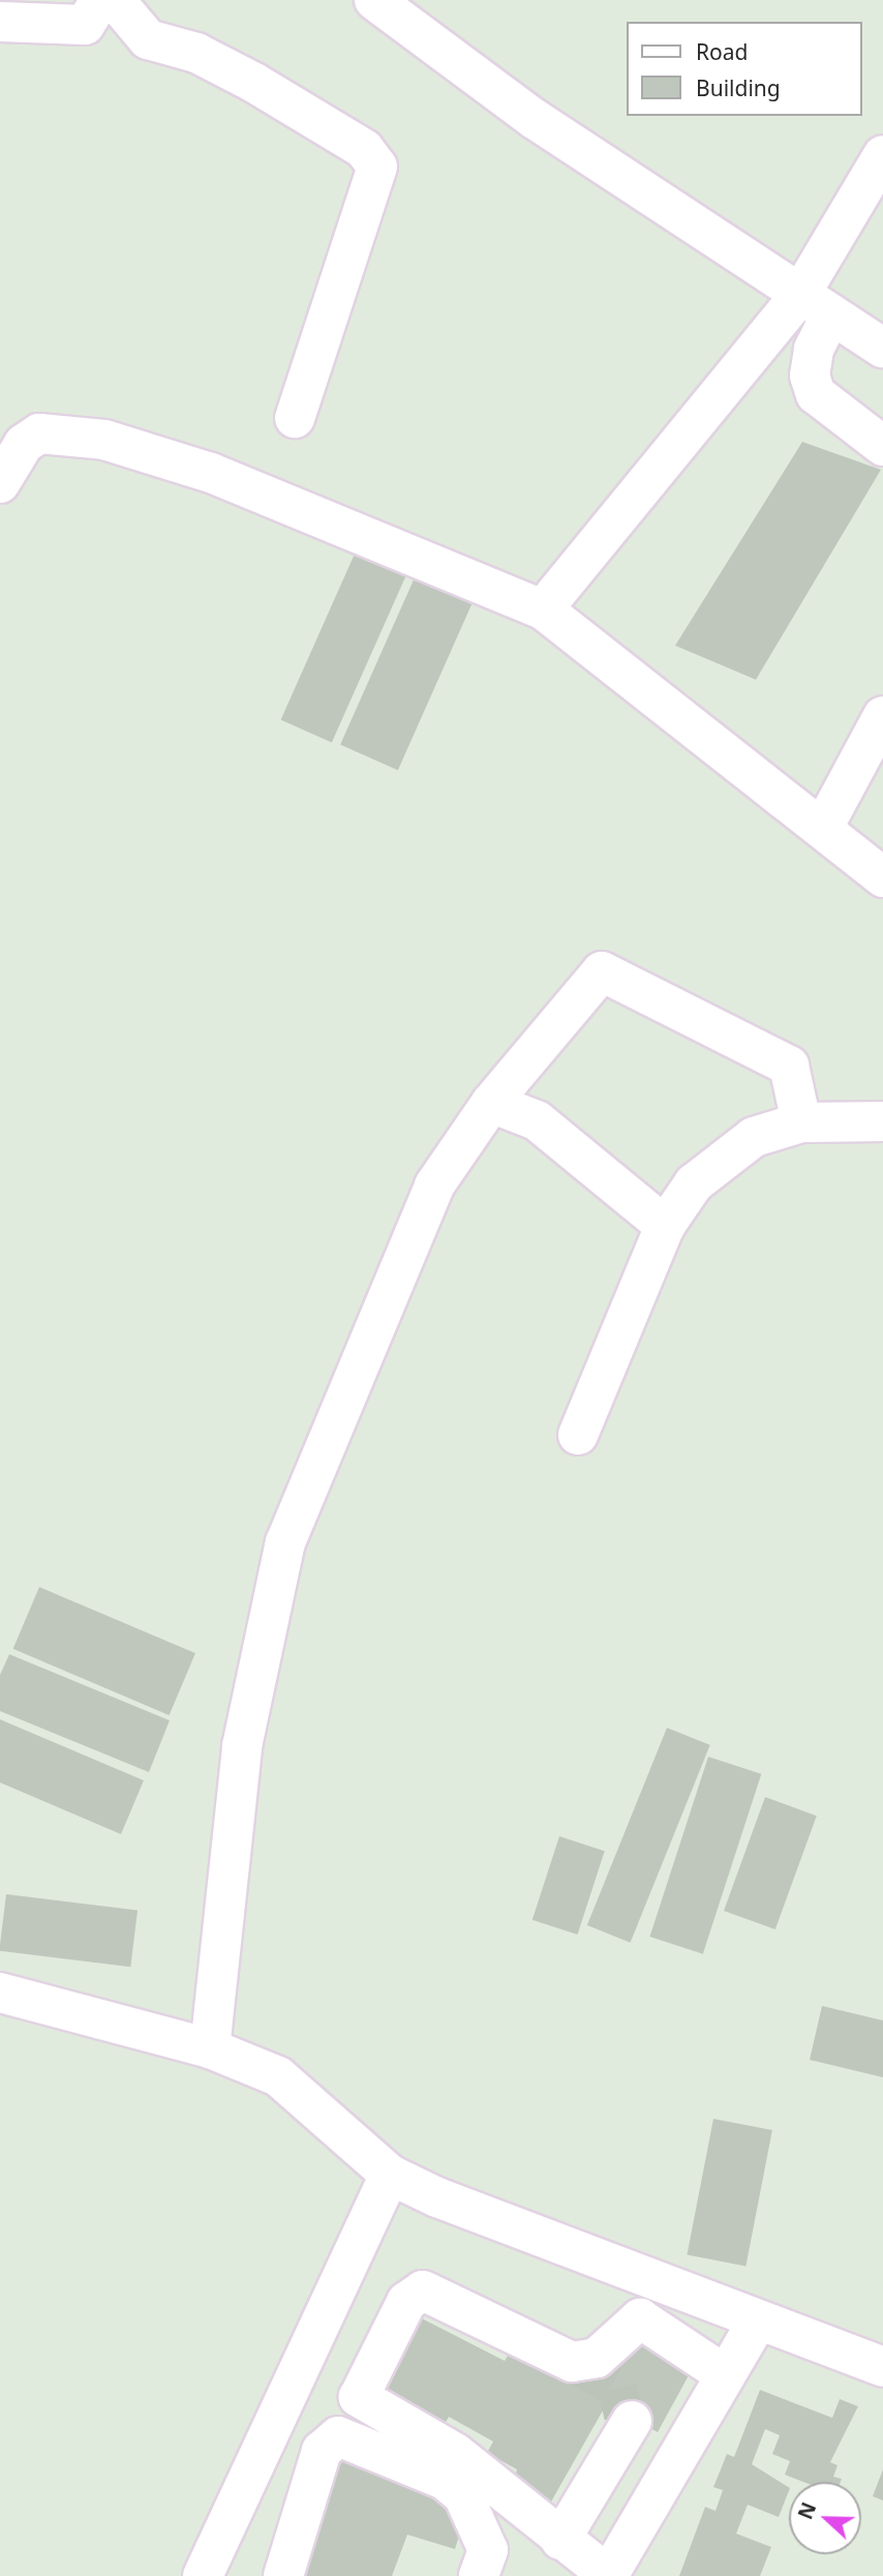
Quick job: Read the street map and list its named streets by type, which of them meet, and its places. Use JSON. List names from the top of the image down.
{
  "legend": ["Road", "Building"],
  "north": "left"
}
